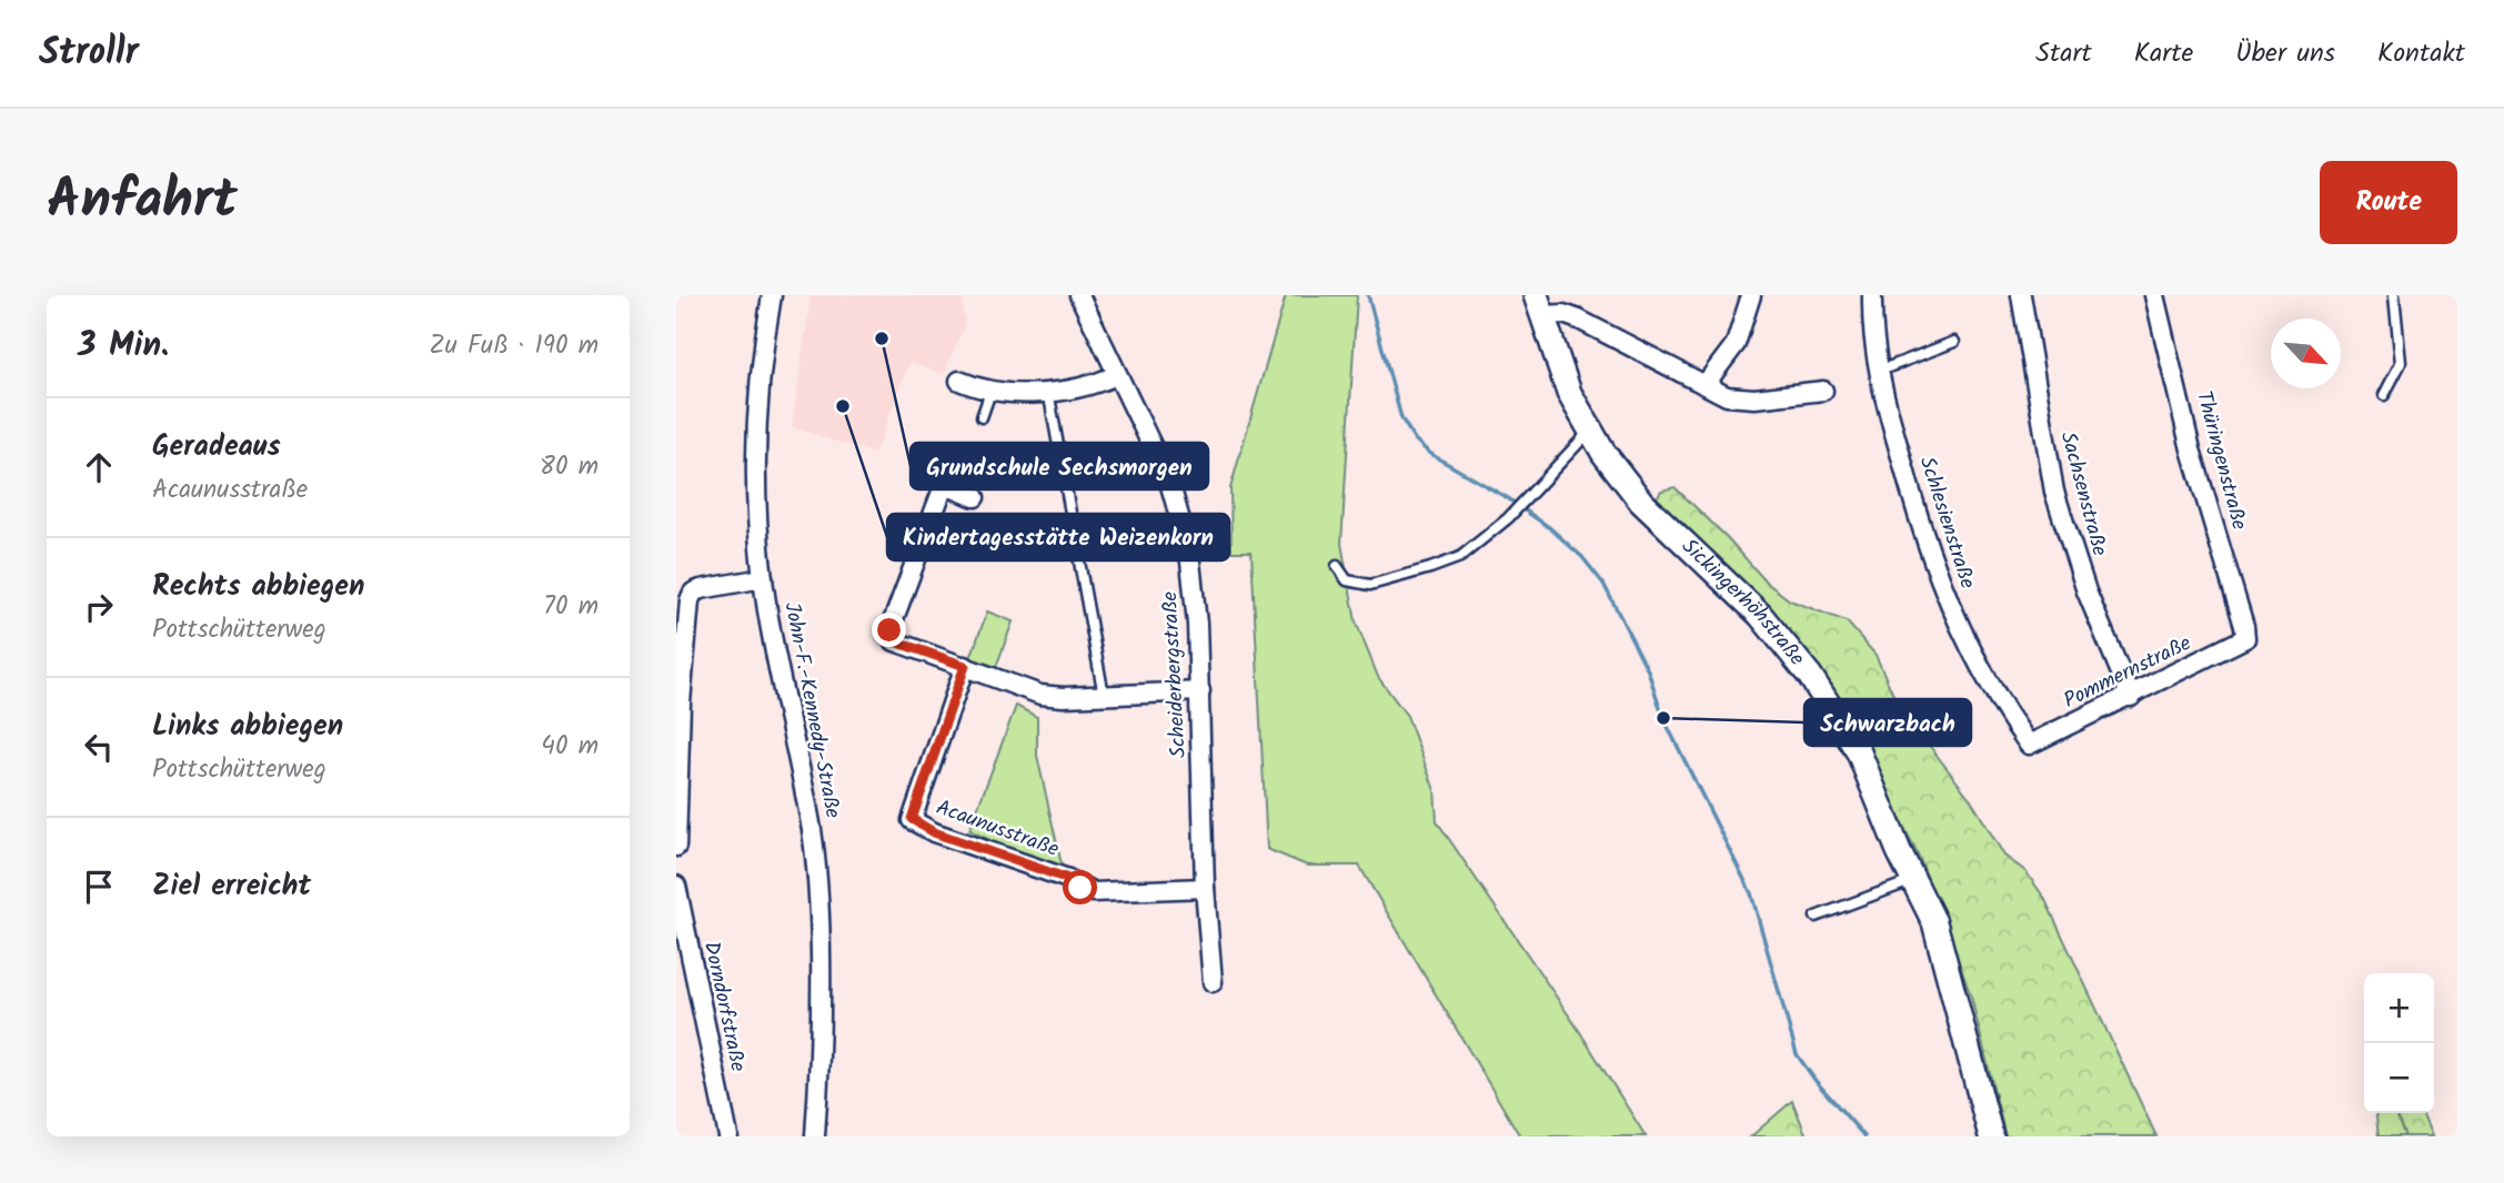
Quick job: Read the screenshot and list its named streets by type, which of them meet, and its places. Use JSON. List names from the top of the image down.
{
  "streets": {
    "main road": ["Sickingerhöhstraße"],
    "street": [
      "Thüringenstraße",
      "Sachsenstraße",
      "Schlesienstraße",
      "Pommernstraße",
      "Scheiderbergstraße",
      "John-F.-Kennedy-Straße",
      "Acaunusstraße",
      "Dorndorfstraße"
    ]
  },
  "crossings": [
    ["Thüringenstraße", "Pommernstraße"],
    ["Sachsenstraße", "Pommernstraße"],
    ["Schlesienstraße", "Pommernstraße"],
    ["Scheiderbergstraße", "Acaunusstraße"]
  ],
  "places": ["Grundschule Sechsmorgen", "Kindertagesstätte Weizenkorn", "Schwarzbach"],
  "north": "bottom right",
  "page": {
    "header": "Strollr",
    "nav": [
      "Start",
      "Karte",
      "Über uns",
      "Kontakt"
    ],
    "title": "Anfahrt",
    "buttons": "Route",
    "heading": ["3 Min.", "Zu Fuß · 190 m"],
    "list": [
      ["Geradeaus", "Acaunusstraße", "80 m"],
      ["Rechts abbiegen", "Pottschütterweg", "70 m"],
      ["Links abbiegen", "Pottschütterweg", "40 m"],
      "Ziel erreicht"
    ],
    "map_buttons": ["+", "−"]
  }
}
